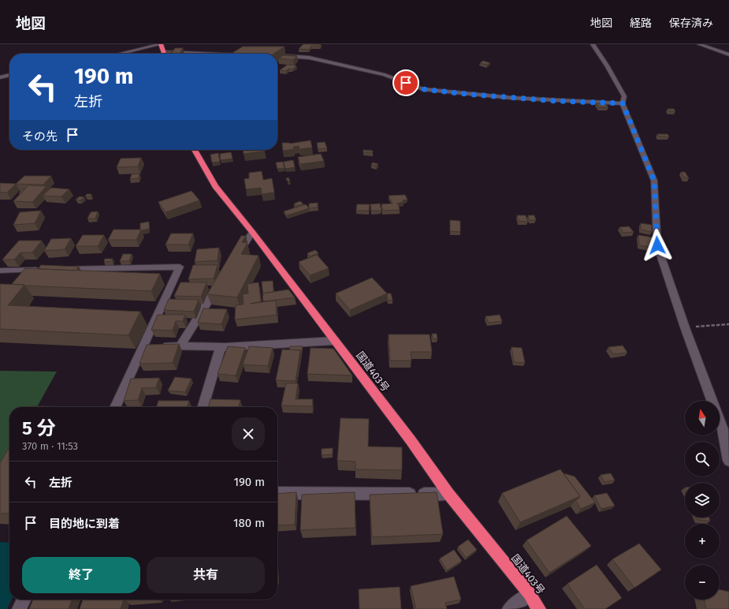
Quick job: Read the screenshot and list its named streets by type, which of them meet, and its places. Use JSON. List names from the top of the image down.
{
  "streets": {
    "highway": ["国道403号"]
  },
  "north": "top",
  "page": {
    "header": "地図",
    "nav": ["地図", "経路", "保存済み"],
    "turn": ["190 m", "左折"],
    "then": "その先",
    "map_buttons": ["+", "−"],
    "heading": ["5 分", "370 m · 11:53"],
    "list": [
      {
        "name": "左折",
        "value": "190 m"
      },
      {
        "name": "目的地に到着",
        "value": "180 m"
      }
    ],
    "buttons": ["終了", "共有"]
  }
}
